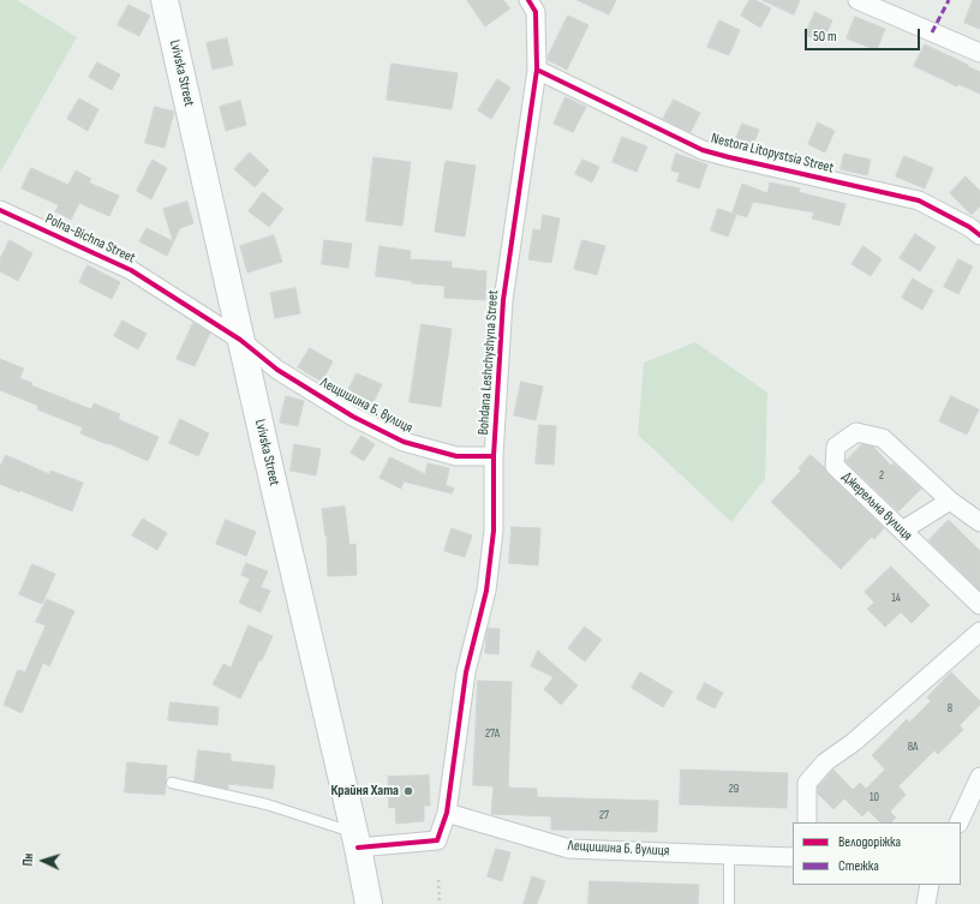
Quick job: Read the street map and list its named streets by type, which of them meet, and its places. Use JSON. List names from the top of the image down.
{
  "streets": {
    "main road": ["Lvivska Street"],
    "street": [
      "Nestora Litopystsia Street",
      "Polna-Bichna Street",
      "Bohdana Leshchyshyna Street",
      "Лещишина Б. вулиця",
      "Джерельна вулиця"
    ]
  },
  "crossings": [
    ["Lvivska Street", "Polna-Bichna Street"],
    ["Lvivska Street", "Лещишина Б. вулиця"],
    ["Nestora Litopystsia Street", "Bohdana Leshchyshyna Street"],
    ["Polna-Bichna Street", "Лещишина Б. вулиця"],
    ["Bohdana Leshchyshyna Street", "Лещишина Б. вулиця"]
  ],
  "places": ["Крайня Хата"],
  "house_numbers": [
    "2",
    "14",
    "8",
    "27А",
    "8А",
    "29",
    "10",
    "27"
  ],
  "legend": ["Велодоріжка", "Стежка"],
  "scale_bar": "50 m",
  "north": "left"
}
